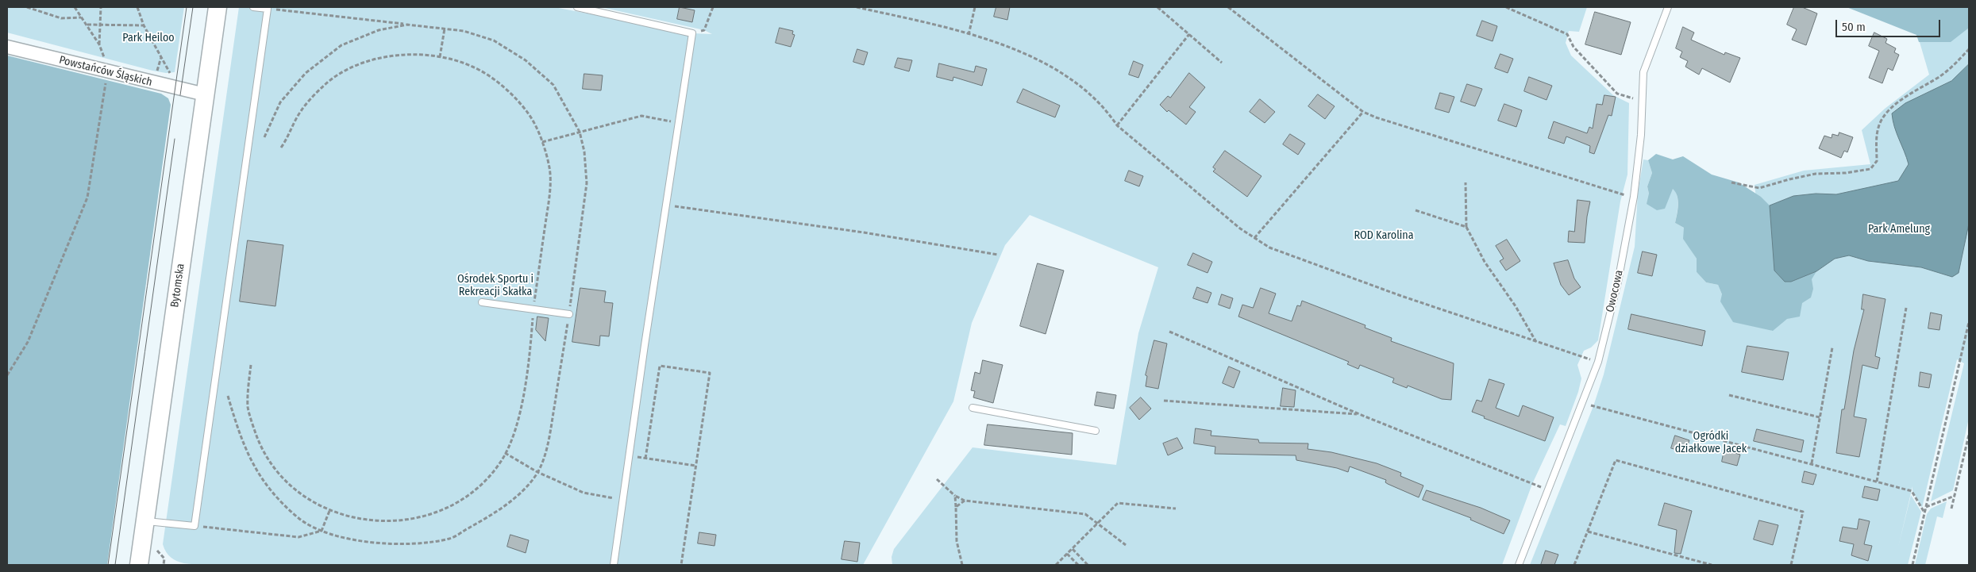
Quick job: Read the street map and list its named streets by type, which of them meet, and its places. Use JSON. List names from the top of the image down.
{
  "streets": {
    "main road": ["Bytomska"],
    "street": ["Powstańców Śląskich"],
    "lane": ["Owocowa"]
  },
  "crossings": [
    ["Powstańców Śląskich", "Bytomska"]
  ],
  "parks": [
    "Park Heiloo",
    "Park Amelung",
    "ROD Karolina",
    "Ośrodek Sportu i Rekreacji Skałka",
    "Ogródki działkowe Jacek"
  ],
  "scale_bar": "50 m"
}
